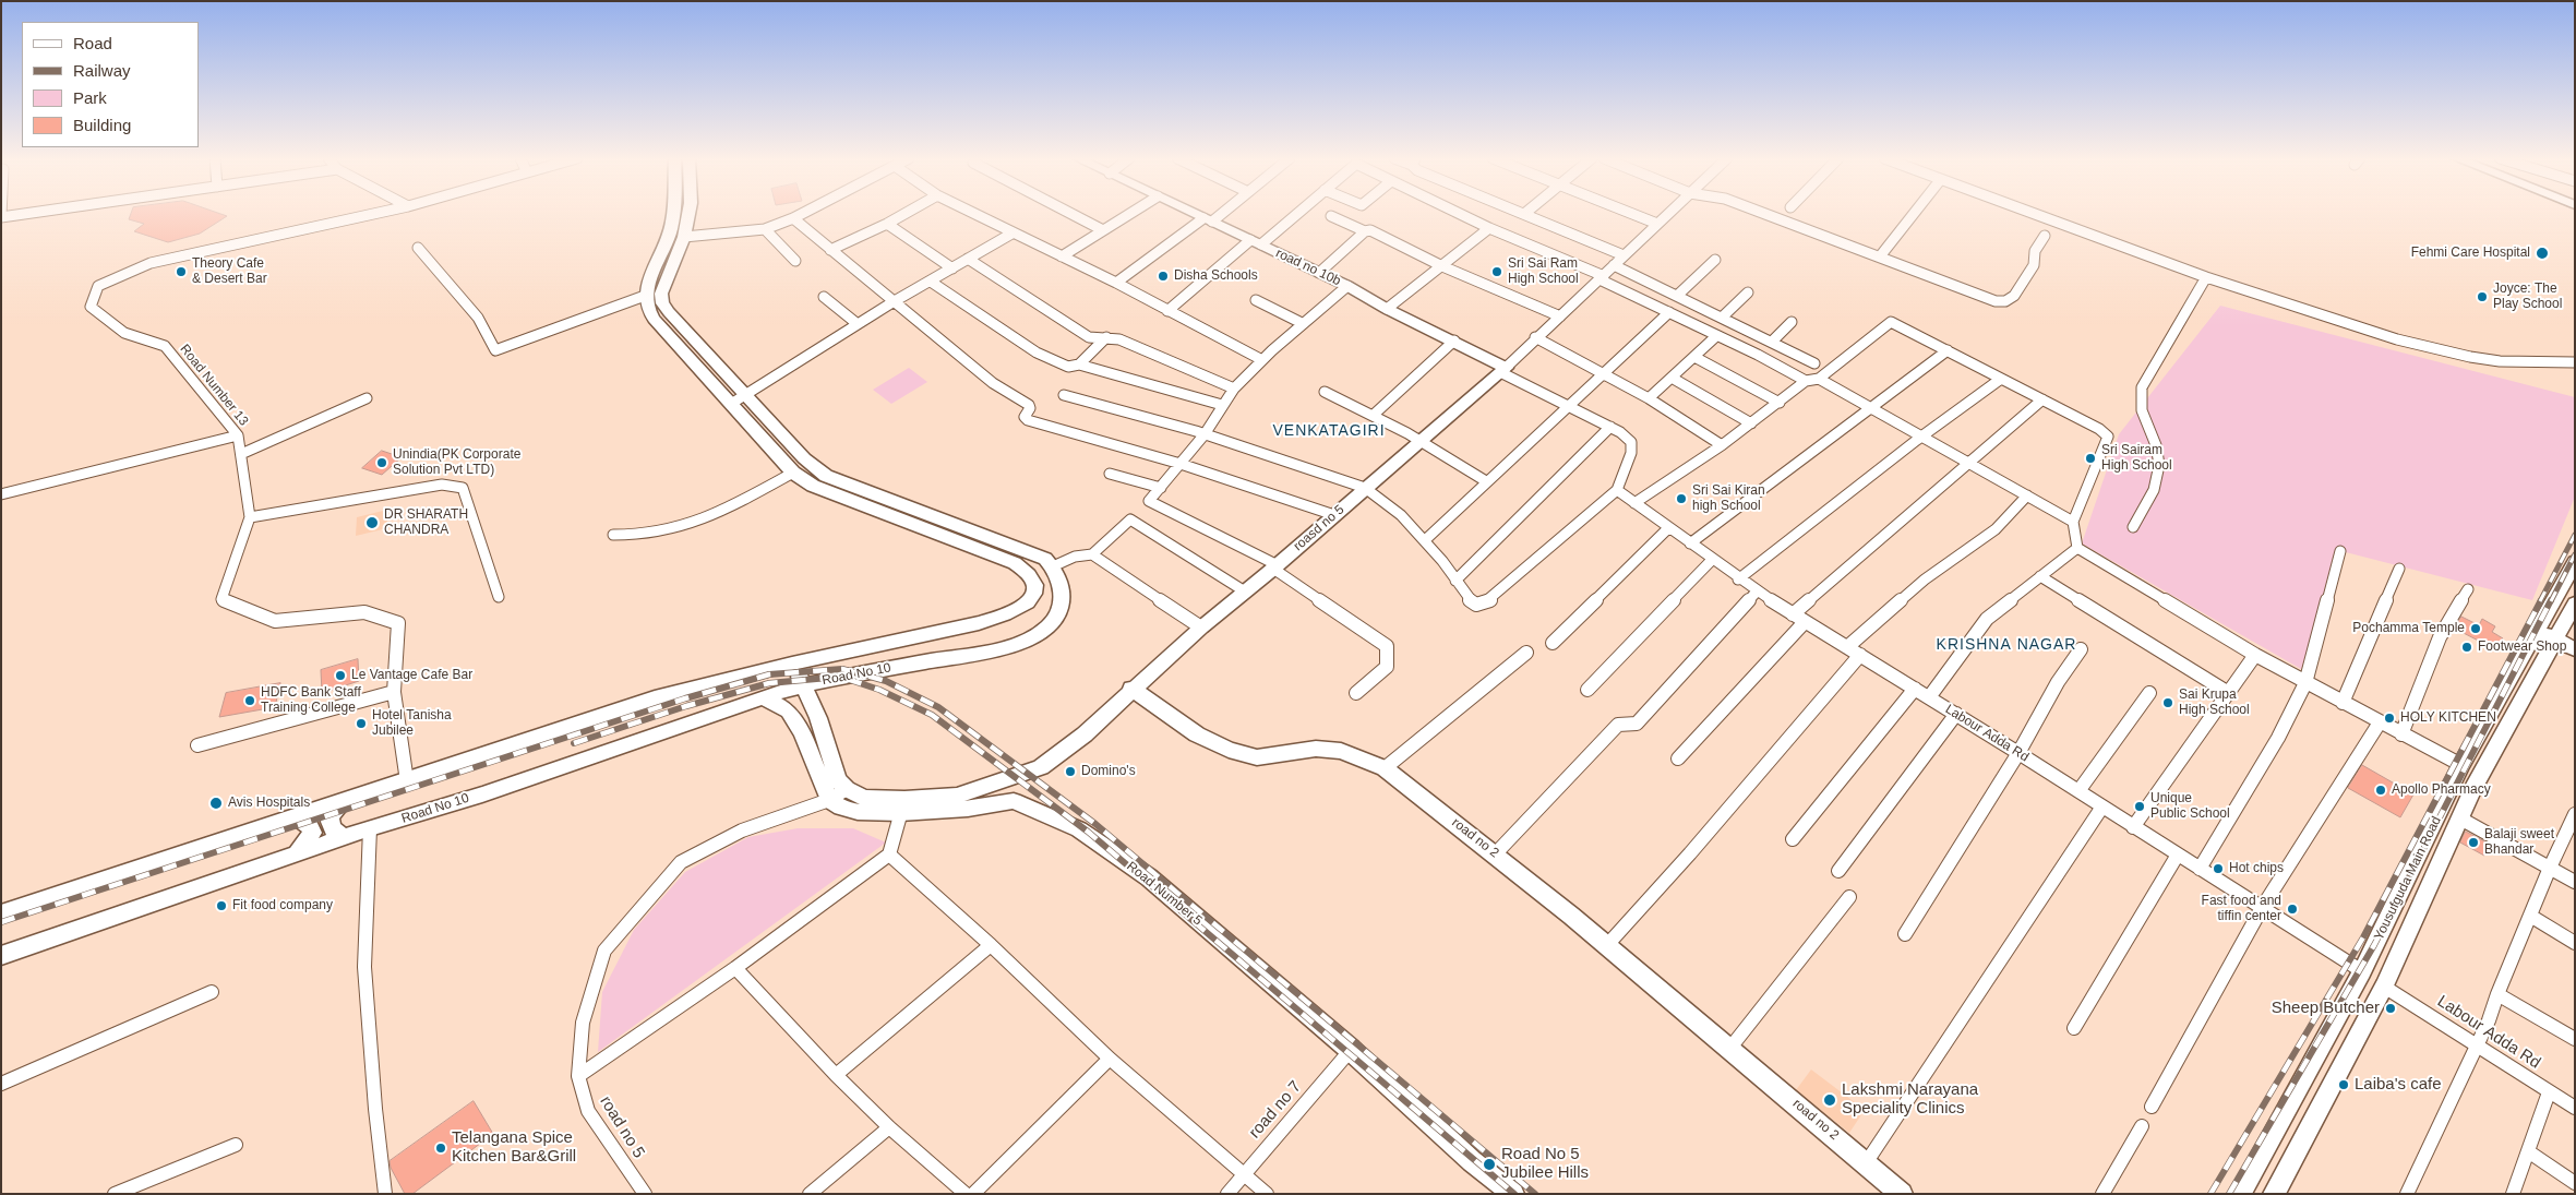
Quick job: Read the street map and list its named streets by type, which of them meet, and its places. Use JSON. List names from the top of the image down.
{
  "streets": {
    "main road": [
      "road no 10b",
      "roasd no 5",
      "Road No 10",
      "road no 2",
      "Yousufguda Main Road",
      "Road Number 5"
    ],
    "street": [
      "Road Number 13",
      "Labour Adda Rd",
      "road no 7",
      "road no 5"
    ]
  },
  "crossings": [
    ["road no 10b", "roasd no 5"],
    ["Road Number 13", "Road No 10"],
    ["roasd no 5", "road no 2"],
    ["Labour Adda Rd", "Yousufguda Main Road"],
    ["Road Number 5", "road no 7"]
  ],
  "districts": ["VENKATAGIRI", "KRISHNA NAGAR"],
  "places": [
    "Fehmi Care Hospital",
    "Theory Cafe & Desert Bar",
    "Sri Sai Ram High School",
    "Disha Schools",
    "Joyce: The Play School",
    "Sri Sairam High School",
    "Unindia(PK Corporate Solution Pvt LTD)",
    "Sri Sai Kiran high School",
    "DR SHARATH CHANDRA",
    "Pochamma Temple",
    "Footwear Shop",
    "Le Vantage Cafe Bar",
    "HDFC Bank Staff Training College",
    "Sai Krupa High School",
    "HOLY KITCHEN",
    "Hotel Tanisha Jubilee",
    "Domino's",
    "Apollo Pharmacy",
    "Avis Hospitals",
    "Unique Public School",
    "Balaji sweet Bhandar",
    "Hot chips",
    "Fit food company",
    "Fast food and tiffin center",
    "Sheep Butcher",
    "Laiba's cafe",
    "Lakshmi Narayana Speciality Clinics",
    "Telangana Spice Kitchen Bar&Grill",
    "Road No 5 Jubilee Hills"
  ],
  "legend": [
    "Road",
    "Railway",
    "Park",
    "Building"
  ]
}
